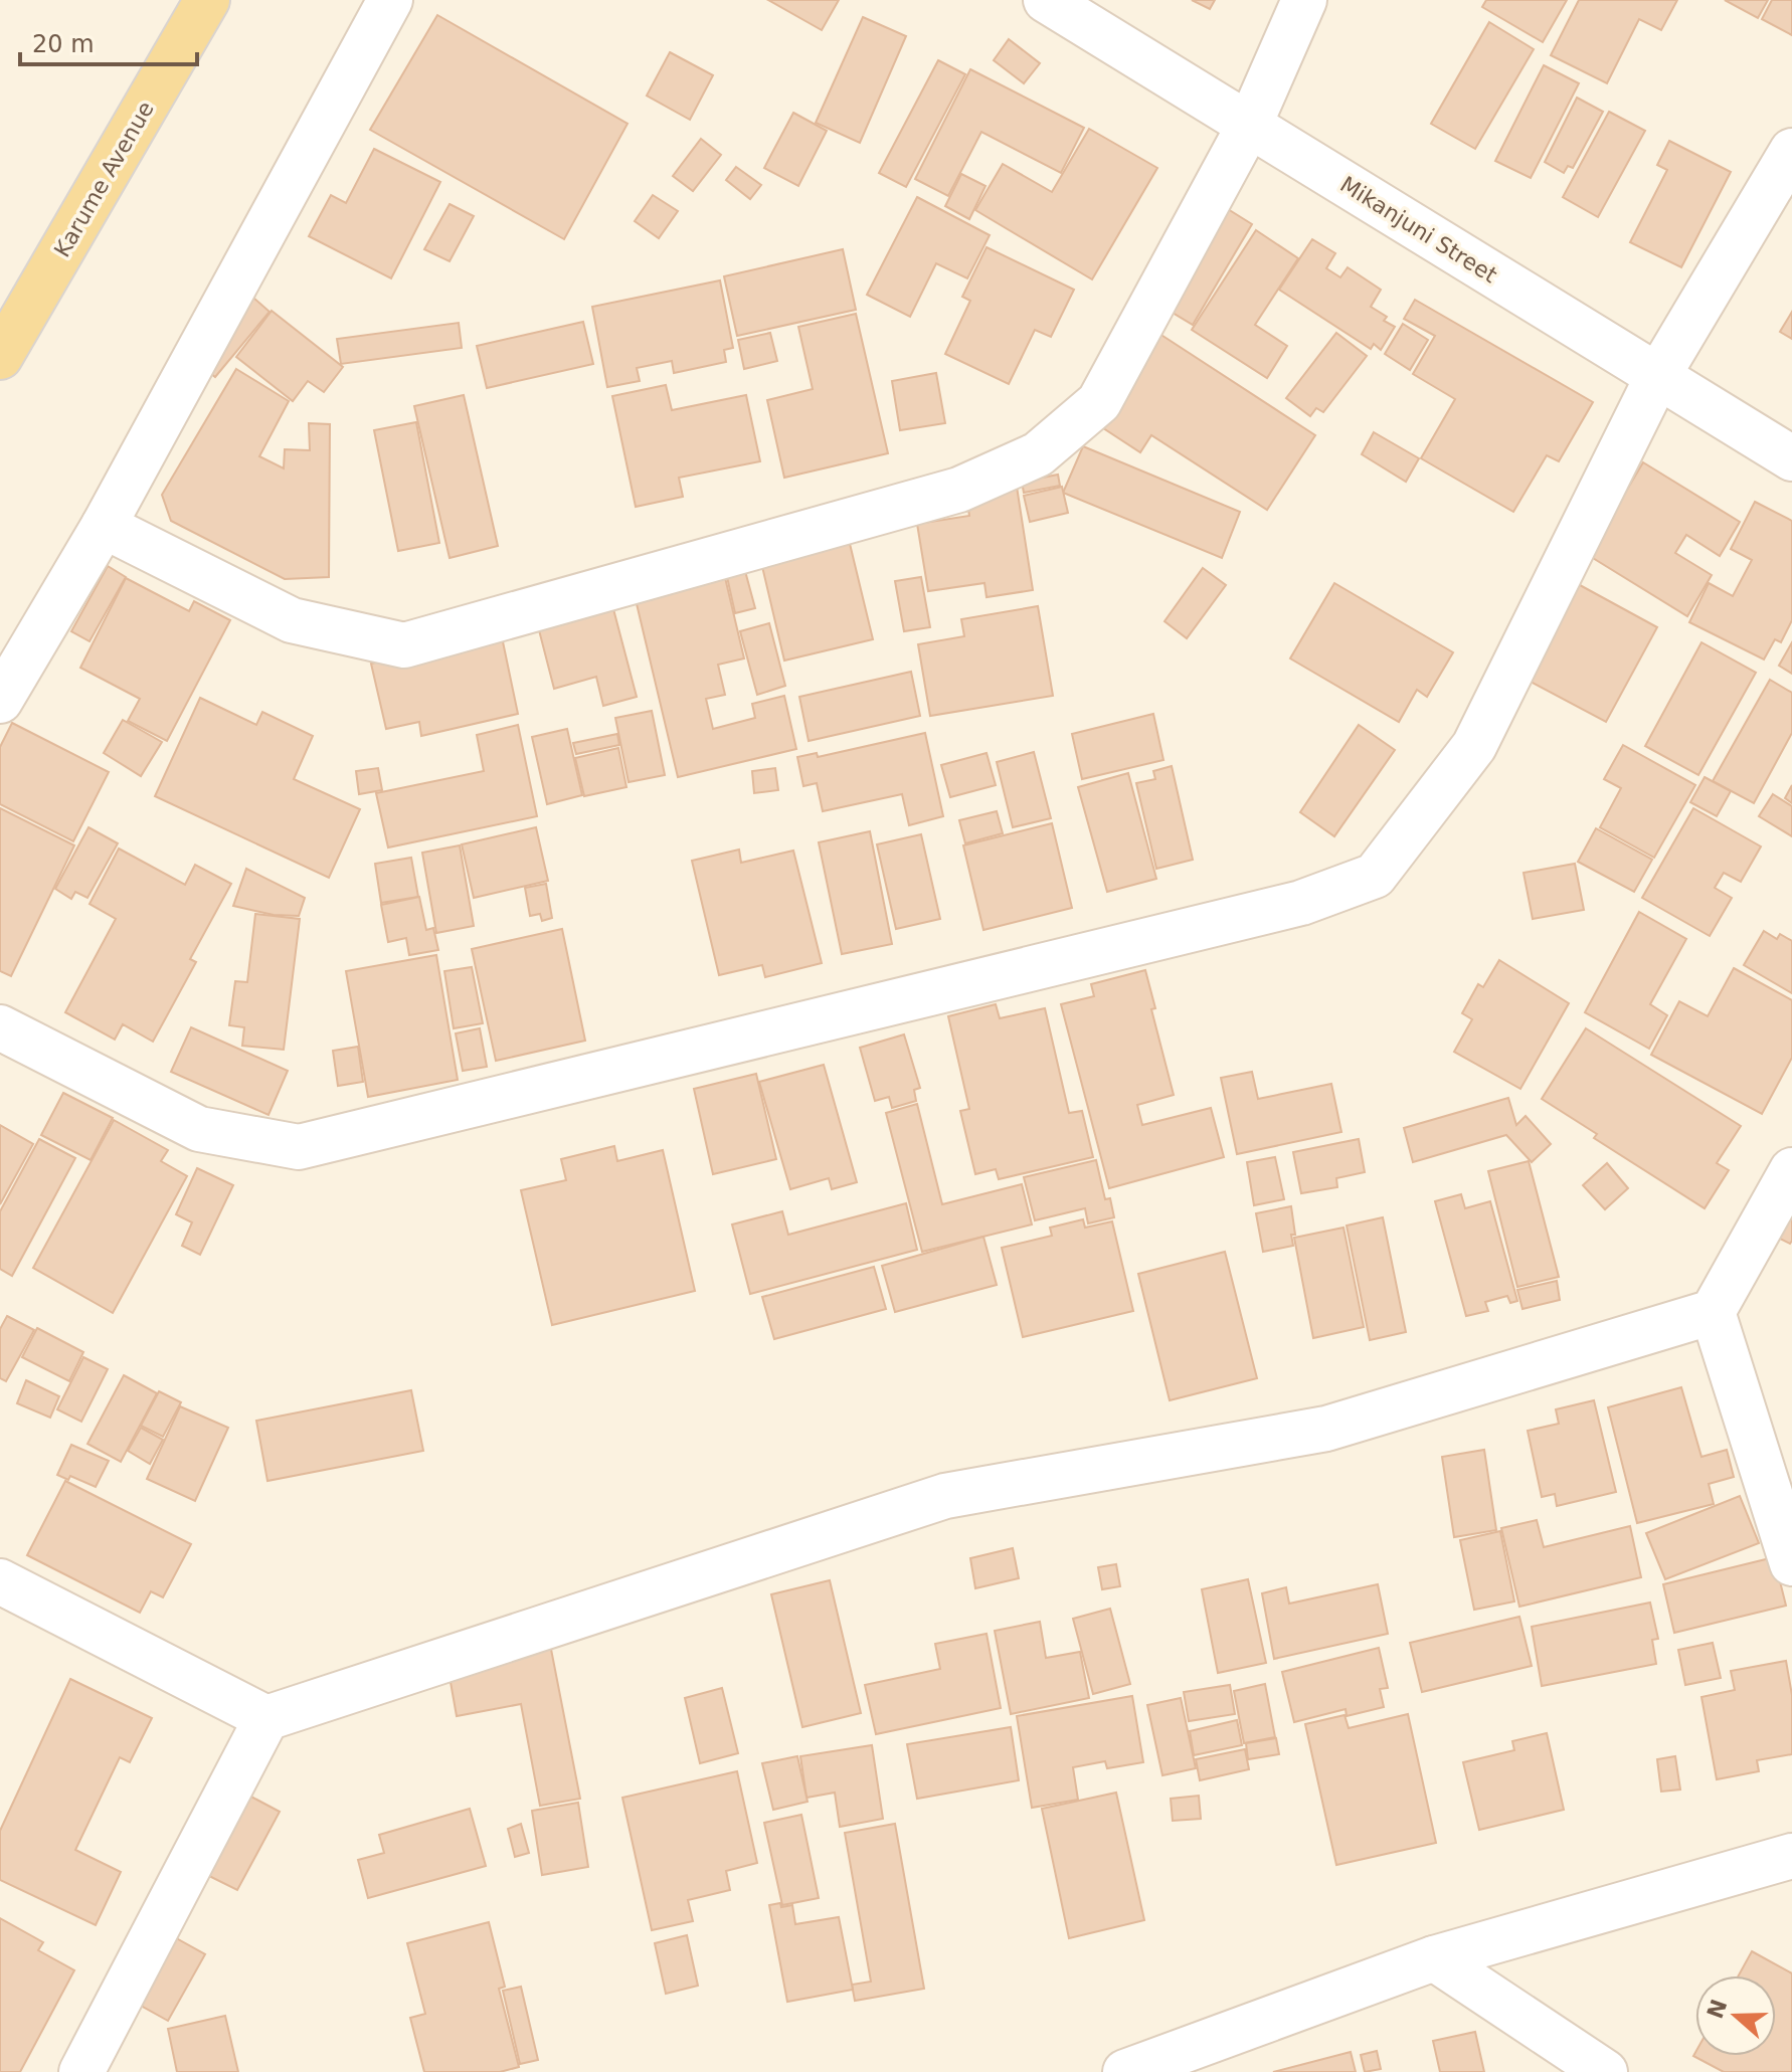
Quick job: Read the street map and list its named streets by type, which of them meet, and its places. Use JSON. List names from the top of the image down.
{
  "streets": {
    "main road": ["Karume Avenue"],
    "street": ["Mikanjuni Street"]
  },
  "scale_bar": "20 m",
  "north": "left"
}
